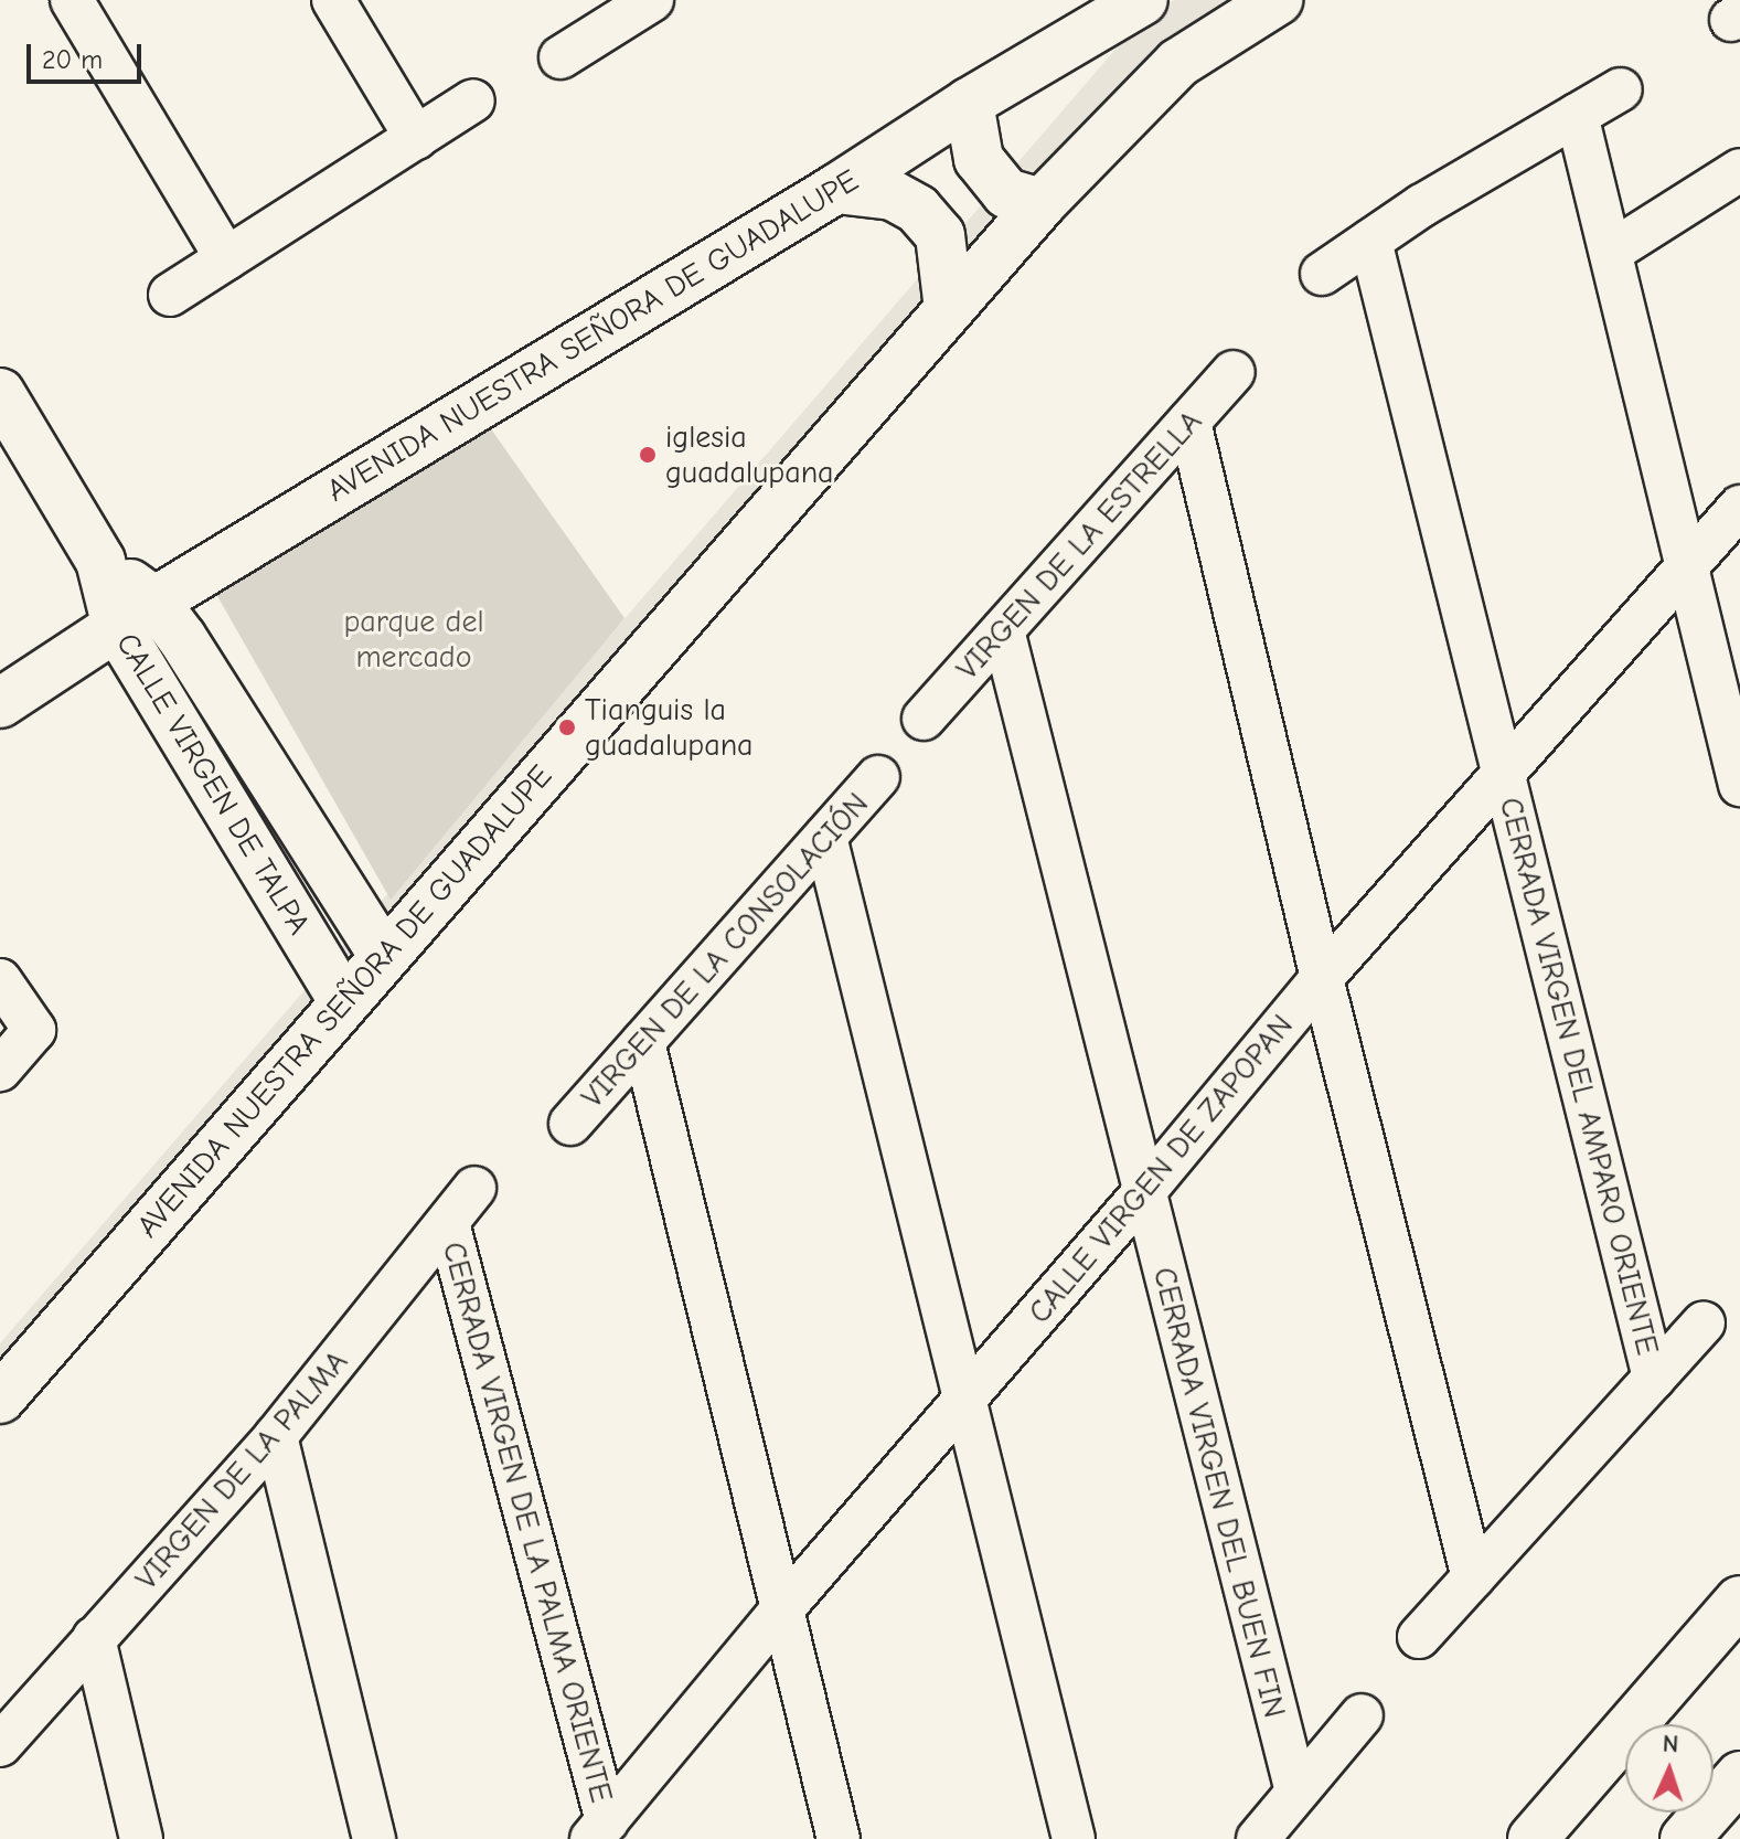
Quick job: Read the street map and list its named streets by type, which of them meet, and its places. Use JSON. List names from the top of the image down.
{
  "streets": {
    "main road": ["AVENIDA NUESTRA SEÑORA DE GUADALUPE", "CALLE VIRGEN DE TALPA"],
    "street": [
      "VIRGEN DE LA ESTRELLA",
      "VIRGEN DE LA CONSOLACIÓN",
      "CERRADA VIRGEN DEL AMPARO ORIENTE",
      "CALLE VIRGEN DE ZAPOPAN",
      "VIRGEN DE LA PALMA",
      "CERRADA VIRGEN DEL BUEN FIN",
      "CERRADA VIRGEN DE LA PALMA ORIENTE"
    ]
  },
  "crossings": [
    ["AVENIDA NUESTRA SEÑORA DE GUADALUPE", "CALLE VIRGEN DE TALPA"],
    ["VIRGEN DE LA ESTRELLA", "CERRADA VIRGEN DEL BUEN FIN"],
    ["CERRADA VIRGEN DEL AMPARO ORIENTE", "CALLE VIRGEN DE ZAPOPAN"],
    ["CALLE VIRGEN DE ZAPOPAN", "CERRADA VIRGEN DEL BUEN FIN"],
    ["CALLE VIRGEN DE ZAPOPAN", "CERRADA VIRGEN DE LA PALMA ORIENTE"],
    ["VIRGEN DE LA PALMA", "CERRADA VIRGEN DE LA PALMA ORIENTE"]
  ],
  "parks": ["parque del mercado"],
  "places": ["iglesia guadalupana", "Tianguis la guadalupana"],
  "scale_bar": "20 m",
  "north": "top"
}
